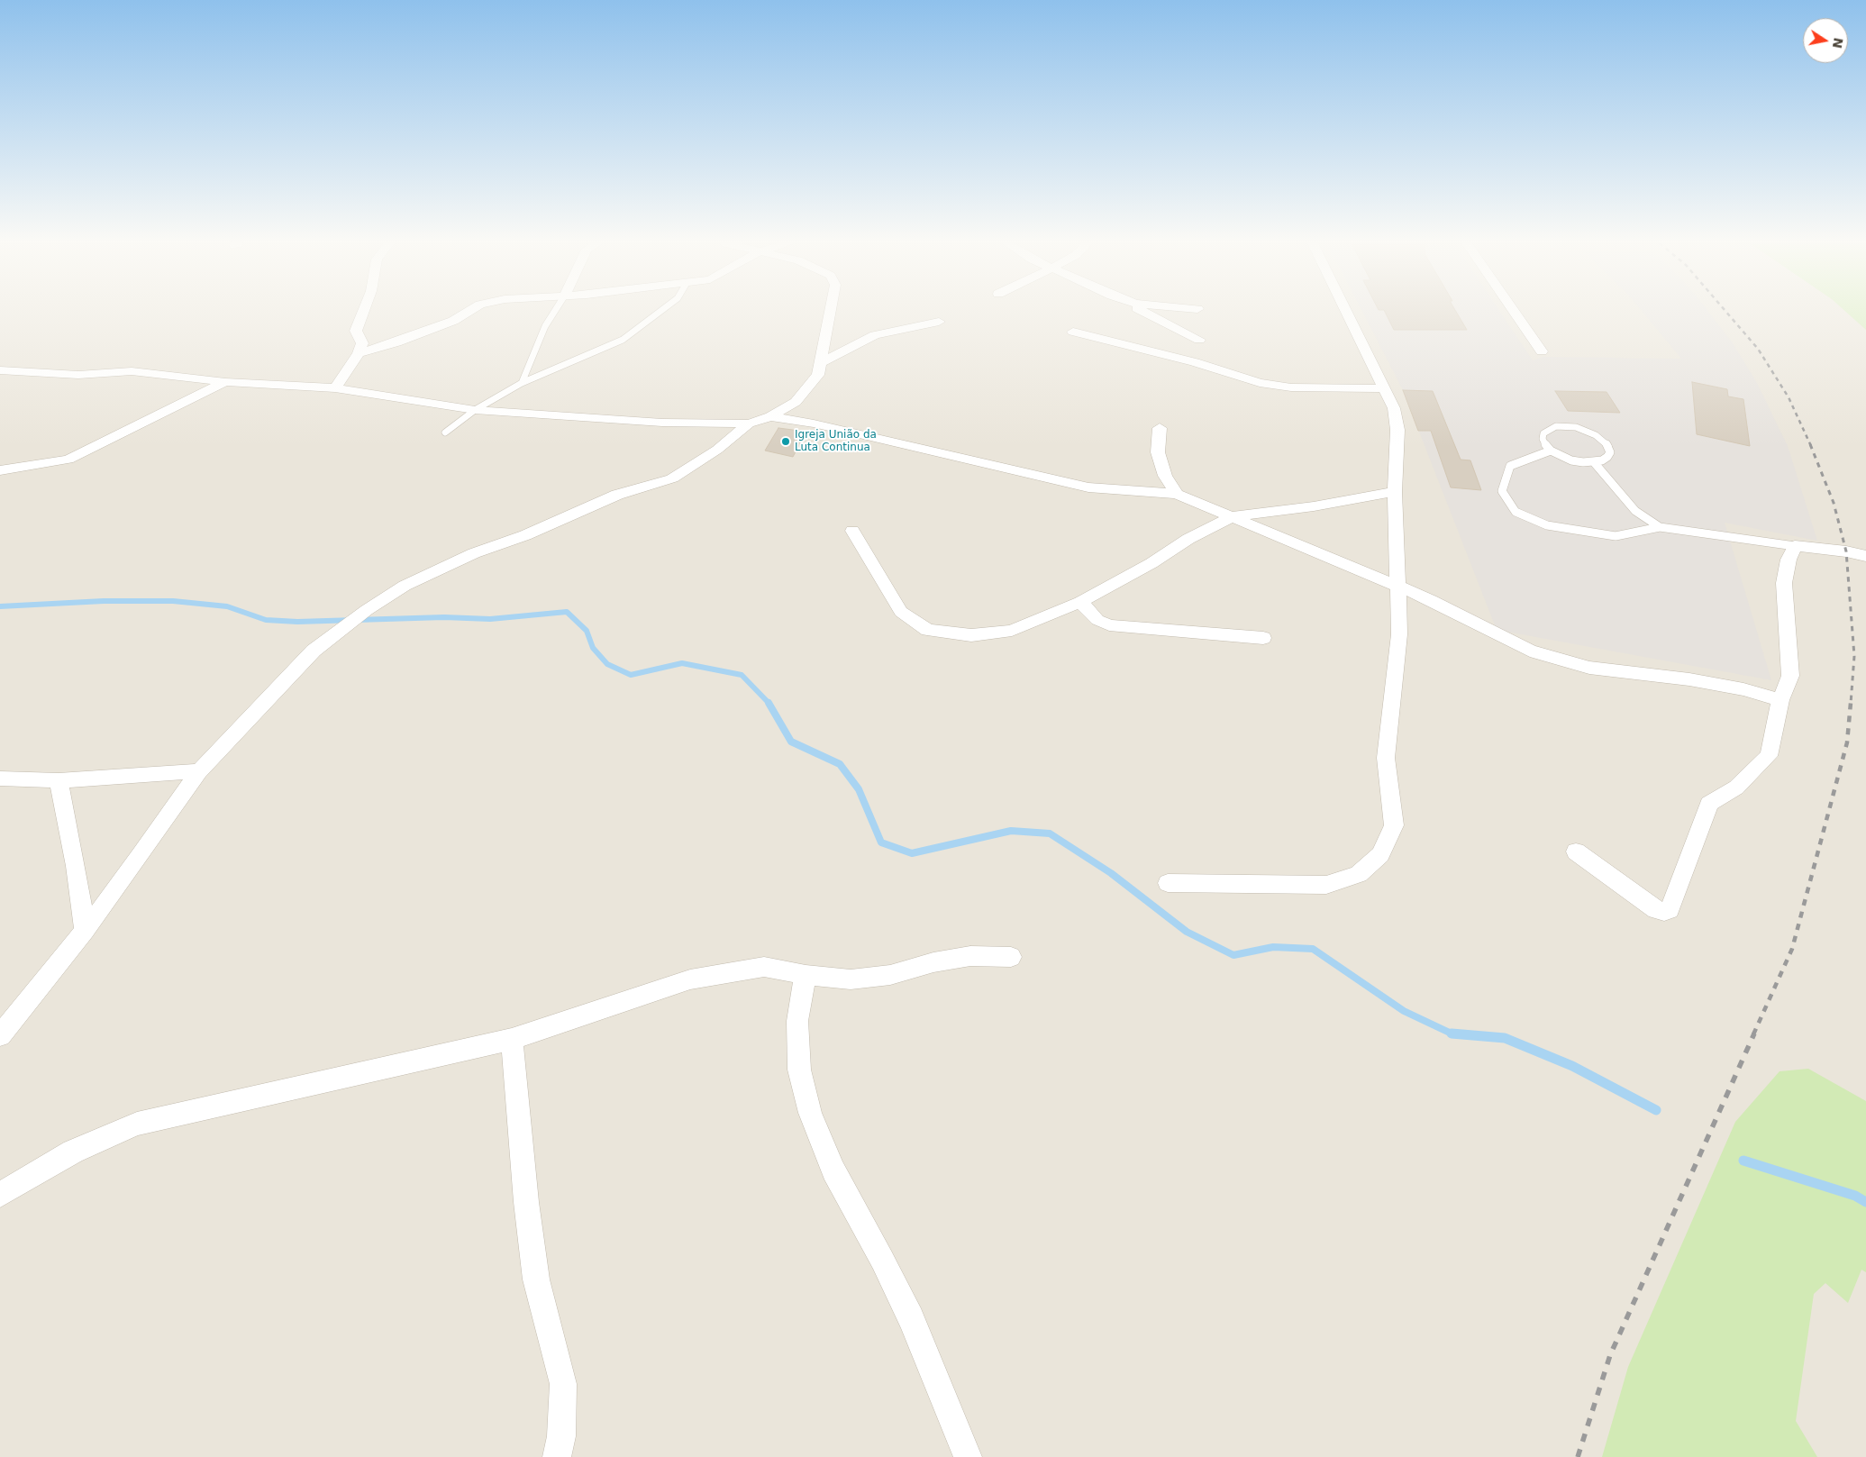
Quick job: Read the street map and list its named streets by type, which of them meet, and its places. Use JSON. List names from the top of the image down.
{
  "places": ["Igreja União da Luta Continua"],
  "north": "right"
}
